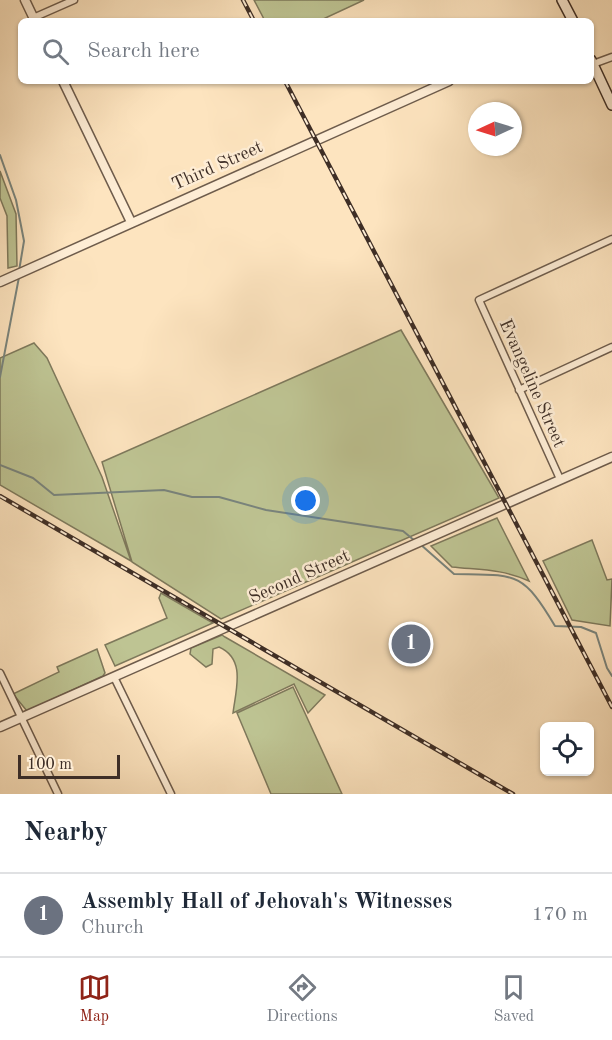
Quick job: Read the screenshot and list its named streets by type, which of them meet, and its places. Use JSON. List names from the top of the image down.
{
  "streets": {
    "street": ["Third Street", "Evangeline Street", "Second Street"]
  },
  "crossings": [
    ["Evangeline Street", "Second Street"]
  ],
  "scale_bar": "100 m",
  "north": "left",
  "page": {
    "search": "Search here",
    "pins": "1",
    "scale": "100 m",
    "heading": "Nearby",
    "list": [
      {
        "mark": "1",
        "name": "Assembly Hall of Jehovah's Witnesses",
        "note": "Church",
        "value": "170 m"
      }
    ],
    "nav": ["Map", "Directions", "Saved"]
  }
}
